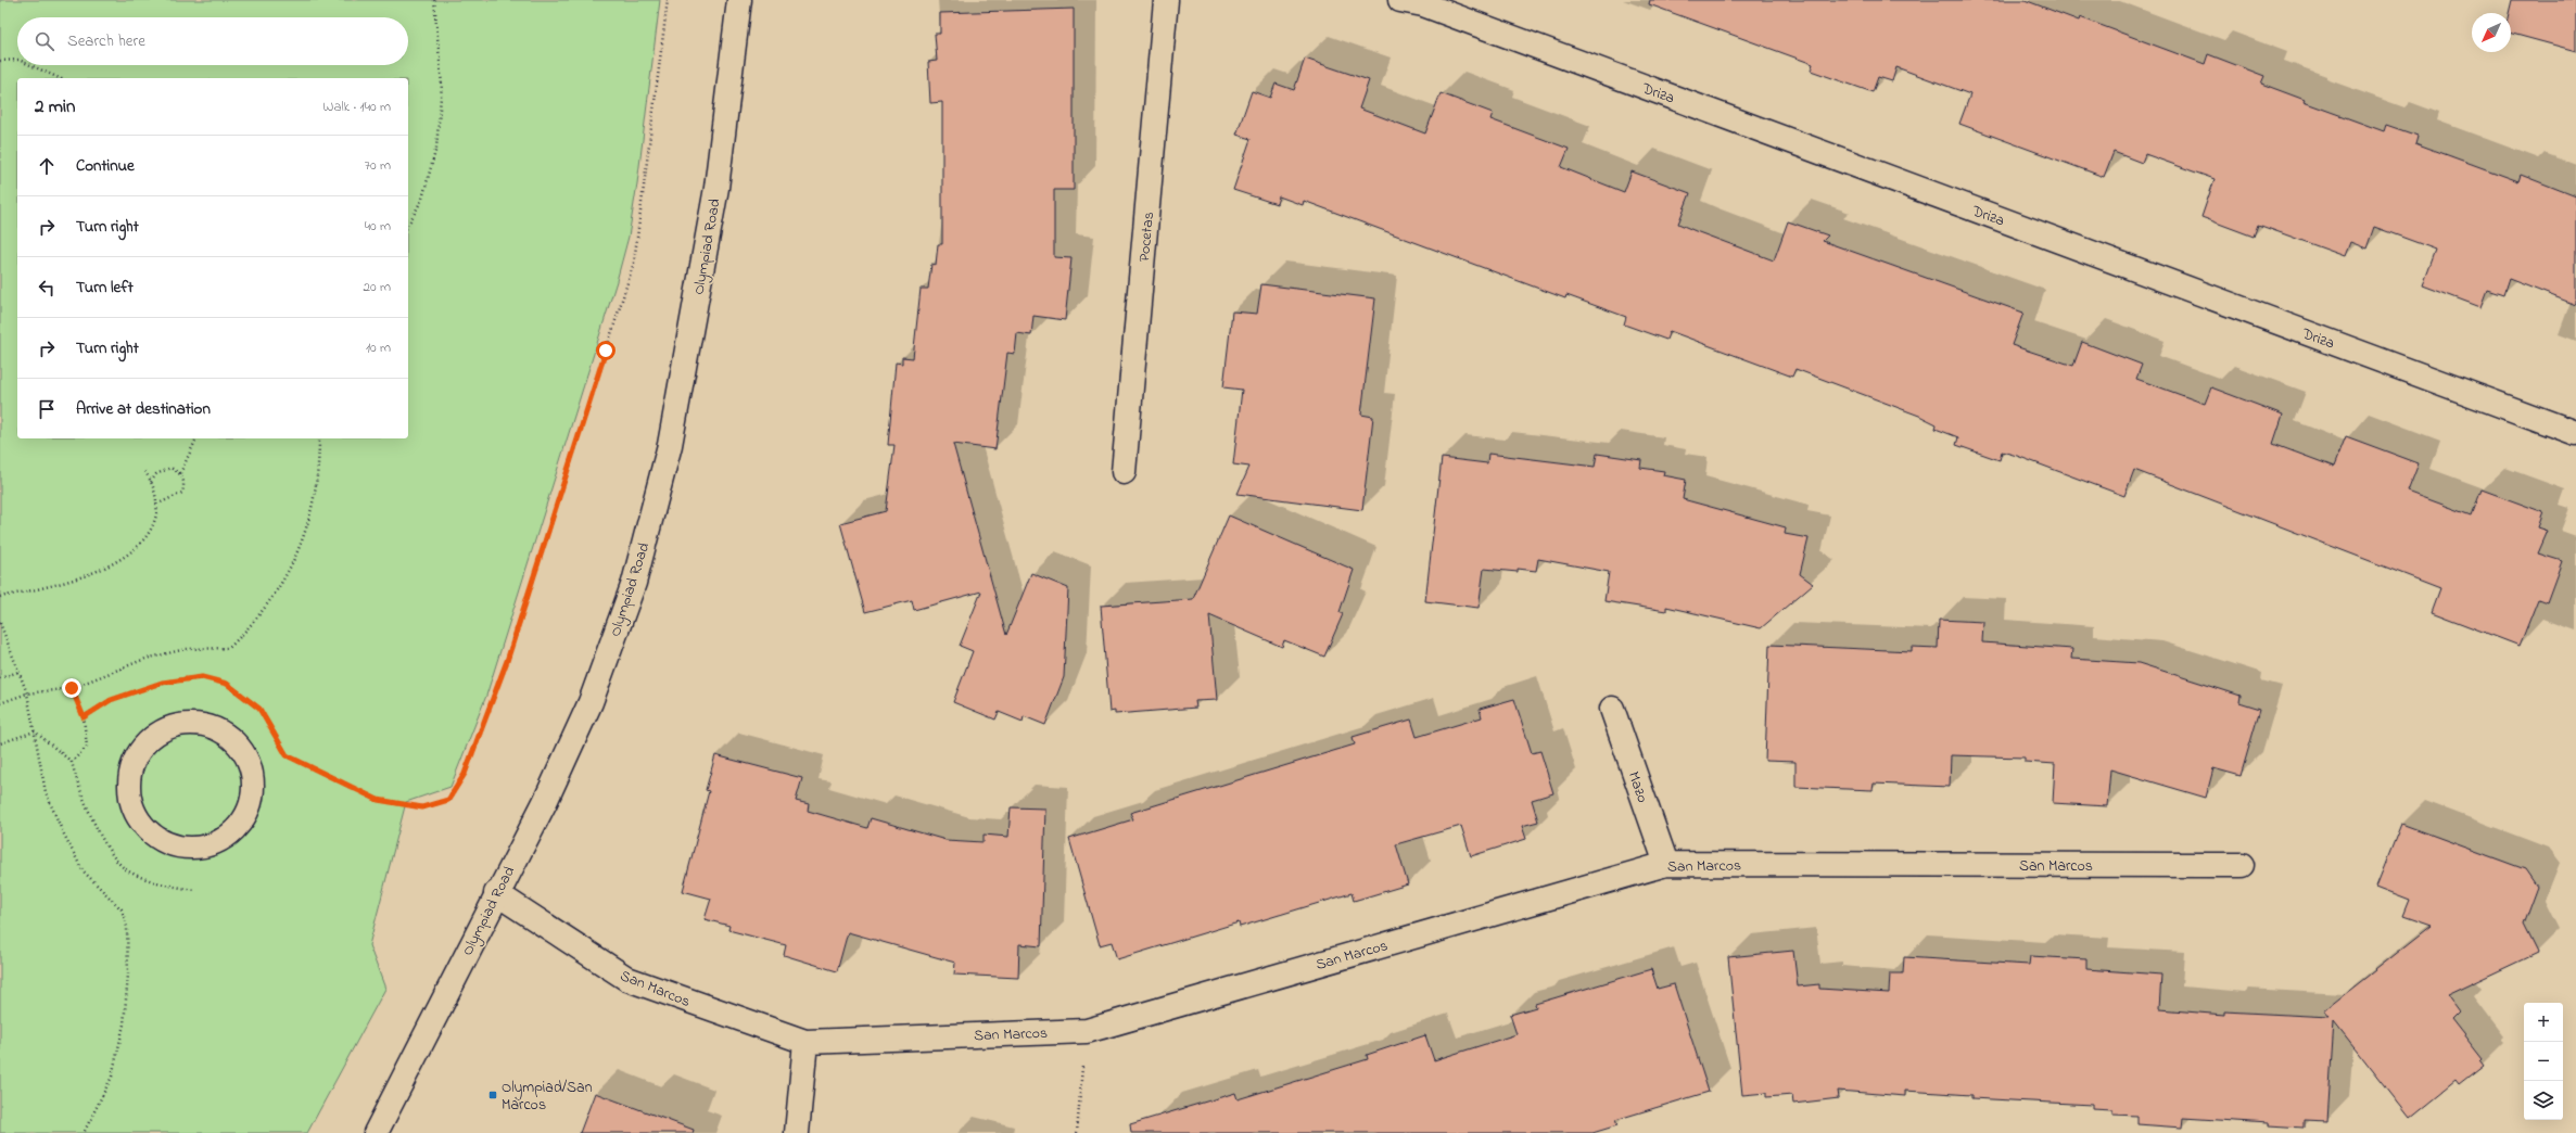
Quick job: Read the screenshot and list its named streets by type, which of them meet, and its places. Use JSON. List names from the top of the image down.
{
  "streets": {
    "street": [
      "Driza",
      "Pocetas",
      "Olympiad Road",
      "Mazo",
      "San Marcos"
    ]
  },
  "crossings": [
    ["Olympiad Road", "San Marcos"],
    ["Mazo", "San Marcos"]
  ],
  "places": {
    "transit": ["Olympiad/San Marcos"]
  },
  "north": "bottom left",
  "page": {
    "search": "Search here",
    "heading": ["2 min", "Walk · 140 m"],
    "list": [
      ["Continue", "70 m"],
      ["Turn right", "40 m"],
      ["Turn left", "20 m"],
      ["Turn right", "10 m"],
      "Arrive at destination"
    ],
    "map_buttons": ["+", "−"]
  }
}
